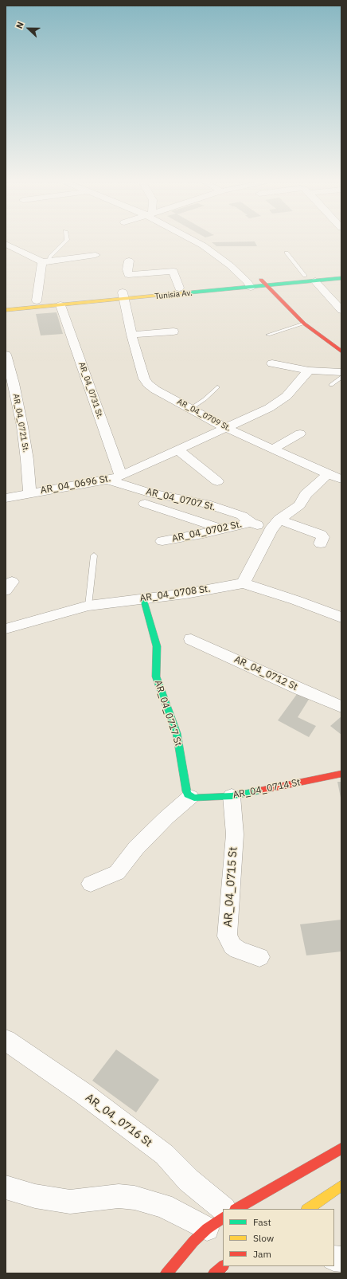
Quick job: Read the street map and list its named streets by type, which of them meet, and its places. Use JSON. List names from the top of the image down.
{
  "streets": {
    "main road": ["Tunisia Av.", "AR_04_0717 St", "AR_04_0714 St"],
    "street": [
      "AR_04_0731 St.",
      "AR_04_0709 St.",
      "AR_04_0721 St.",
      "AR_04_0696 St.",
      "AR_04_0707 St.",
      "AR_04_0702 St.",
      "AR_04_0708 St.",
      "AR_04_0712 St",
      "AR_04_0715 St",
      "AR_04_0716 St"
    ]
  },
  "crossings": [
    ["Tunisia Av.", "AR_04_0731 St."],
    ["Tunisia Av.", "AR_04_0709 St."],
    ["AR_04_0731 St.", "AR_04_0696 St."],
    ["AR_04_0709 St.", "AR_04_0696 St."],
    ["AR_04_0721 St.", "AR_04_0696 St."],
    ["AR_04_0696 St.", "AR_04_0707 St."],
    ["AR_04_0707 St.", "AR_04_0702 St."],
    ["AR_04_0708 St.", "AR_04_0717 St"],
    ["AR_04_0717 St", "AR_04_0714 St"],
    ["AR_04_0714 St", "AR_04_0715 St"]
  ],
  "legend": ["Fast", "Slow", "Jam"],
  "north": "left"
}
